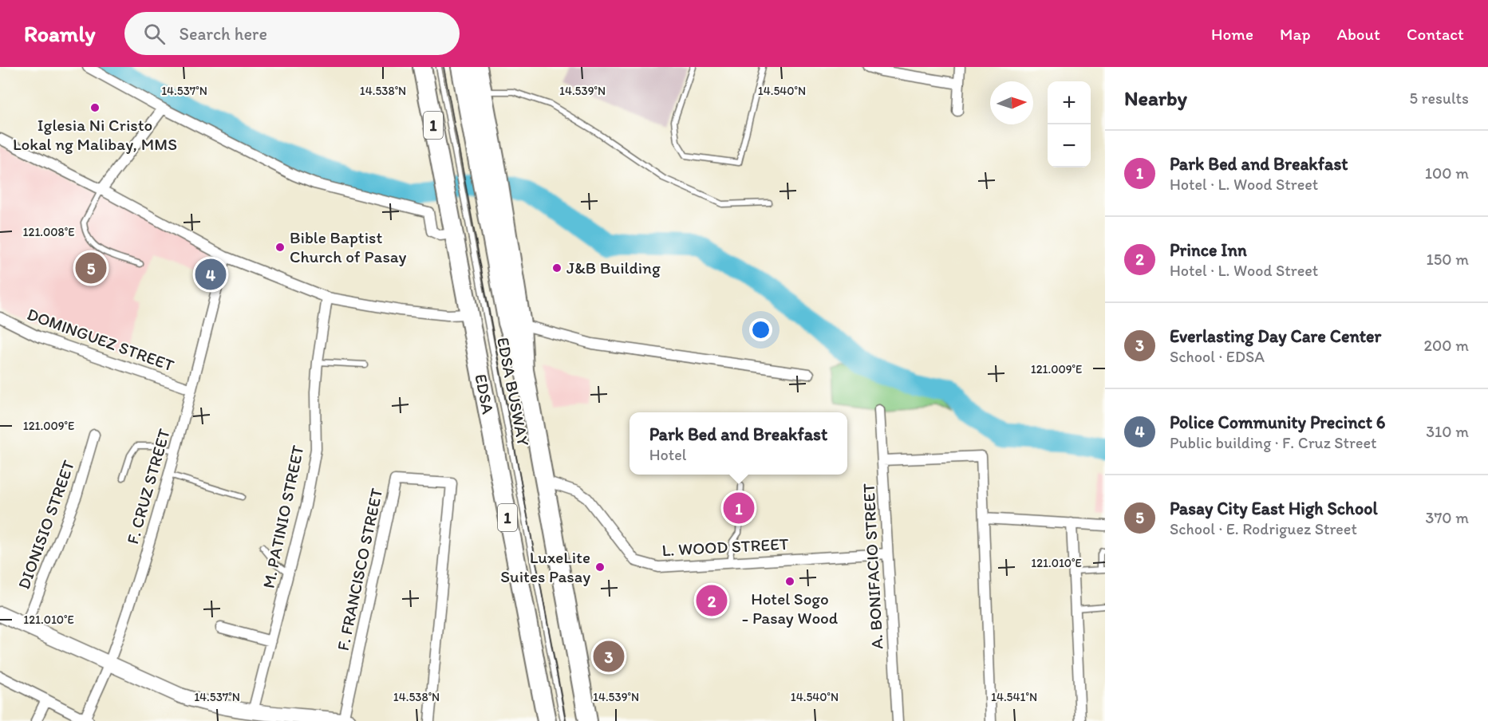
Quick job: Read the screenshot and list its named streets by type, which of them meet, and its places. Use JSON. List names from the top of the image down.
{
  "streets": {
    "highway": ["1", "EDSA"],
    "street": [
      "DOMINGUEZ STREET",
      "F. CRUZ STREET",
      "M. PATINIO STREET",
      "DIONISIO STREET",
      "L. WOOD STREET",
      "A. BONIFACIO STREET",
      "F. FRANCISCO STREET"
    ],
    "lane": ["EDSA BUSWAY"]
  },
  "crossings": [
    ["DOMINGUEZ STREET", "F. CRUZ STREET"],
    ["EDSA BUSWAY", "EDSA"],
    ["L. WOOD STREET", "A. BONIFACIO STREET"]
  ],
  "places": [
    "Iglesia Ni Cristo Lokal ng Malibay, MMS",
    "Bible Baptist Church of Pasay",
    "J&B Building",
    "LuxeLite Suites Pasay",
    "Hotel Sogo - Pasay Wood"
  ],
  "north": "right",
  "page": {
    "header": "Roamly",
    "search": "Search here",
    "nav": [
      "Home",
      "Map",
      "About",
      "Contact"
    ],
    "heading": ["Nearby", "5 results"],
    "map_buttons": ["+", "−"],
    "list": [
      {
        "mark": "1",
        "name": "Park Bed and Breakfast",
        "note": "Hotel · L. Wood Street",
        "value": "100 m"
      },
      {
        "mark": "2",
        "name": "Prince Inn",
        "note": "Hotel · L. Wood Street",
        "value": "150 m"
      },
      {
        "mark": "3",
        "name": "Everlasting Day Care Center",
        "note": "School · EDSA",
        "value": "200 m"
      },
      {
        "mark": "4",
        "name": "Police Community Precinct 6",
        "note": "Public building · F. Cruz Street",
        "value": "310 m"
      },
      {
        "mark": "5",
        "name": "Pasay City East High School",
        "note": "School · E. Rodriguez Street",
        "value": "370 m"
      }
    ],
    "pins": [
      "5",
      "4",
      "1",
      "2",
      "3"
    ],
    "popup": ["Park Bed and Breakfast", "Hotel"]
  },
  "coordinates": [
    "14.537°N",
    "14.538°N",
    "14.539°N",
    "14.540°N",
    "121.008°E",
    "121.009°E",
    "121.010°E",
    "14.541°N"
  ]
}
